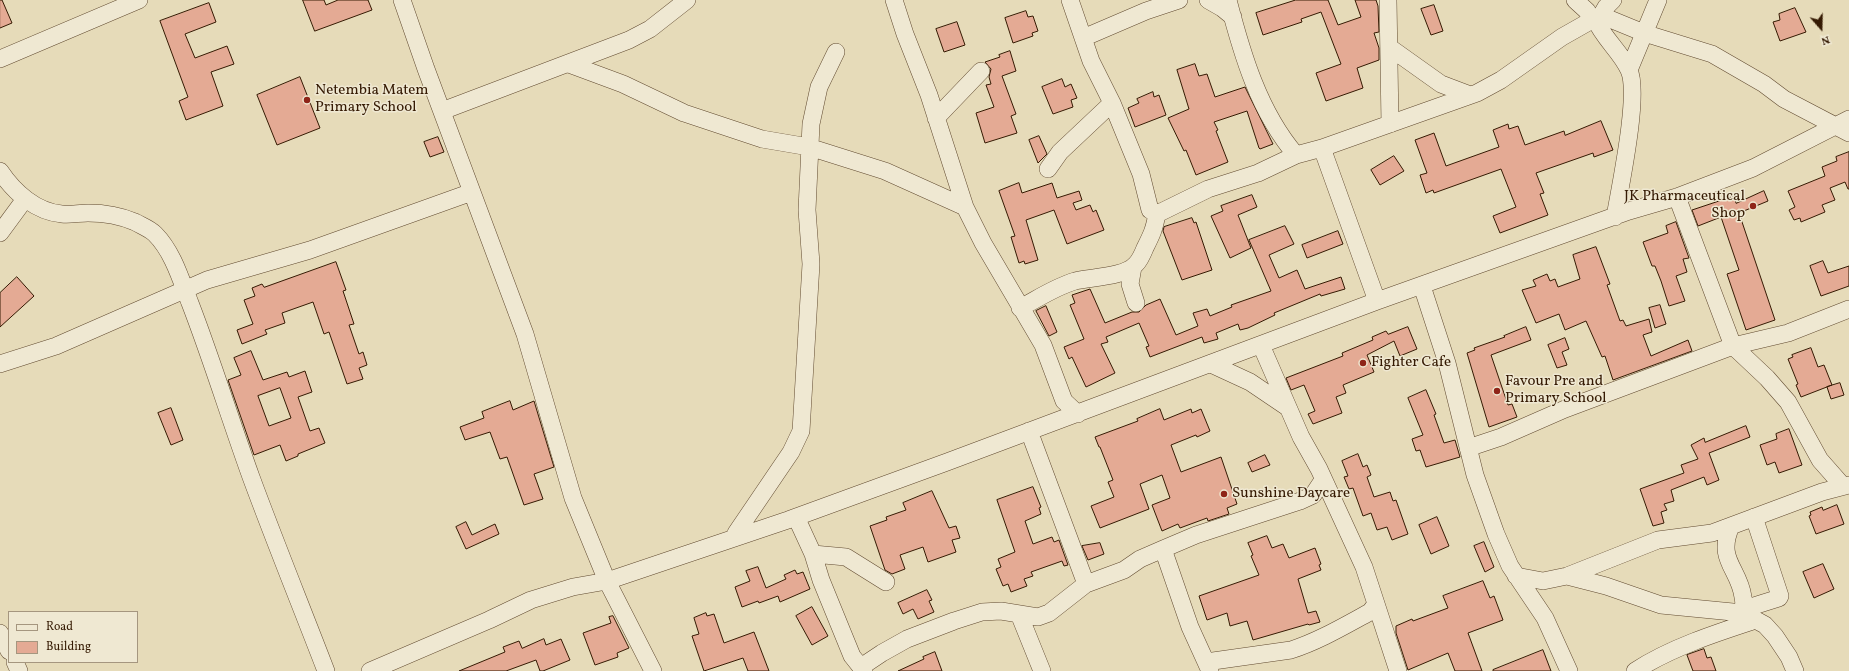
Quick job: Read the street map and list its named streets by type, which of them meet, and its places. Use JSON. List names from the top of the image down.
{
  "places": [
    "Netembia Matem Primary School",
    "JK Pharmaceutical Shop",
    "Fighter Cafe",
    "Favour Pre and Primary School",
    "Sunshine Daycare"
  ],
  "legend": ["Road", "Building"],
  "north": "bottom"
}
